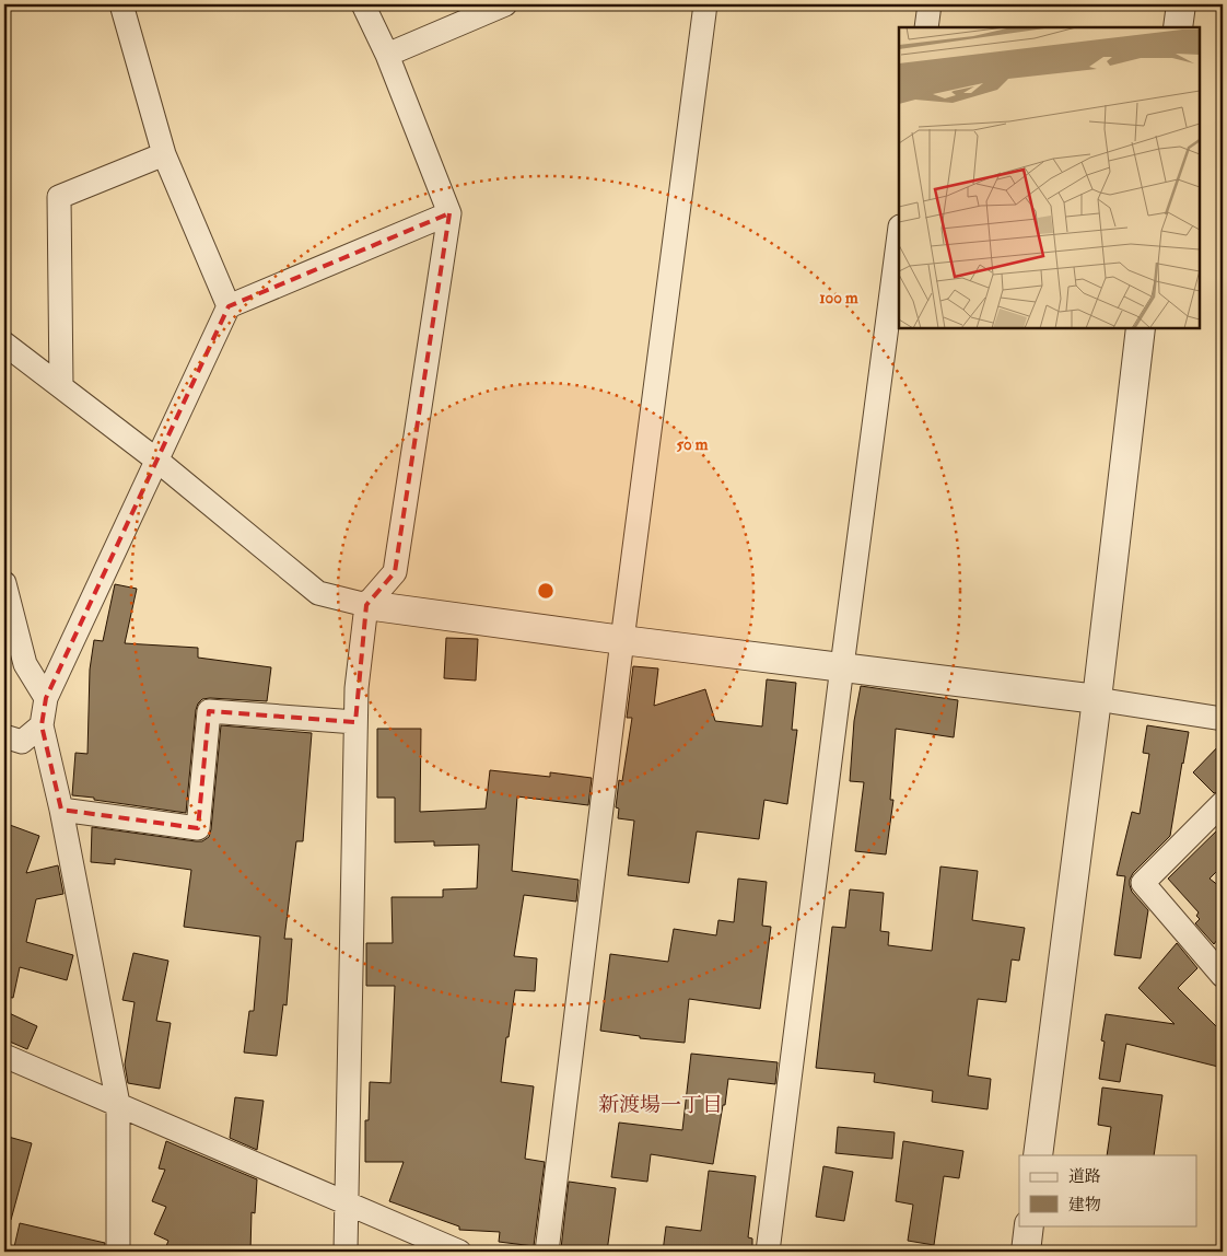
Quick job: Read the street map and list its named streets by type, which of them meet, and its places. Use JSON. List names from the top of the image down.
{
  "districts": ["新渡場一丁目"],
  "legend": ["道路", "建物"],
  "rings": ["100 m", "50 m"]
}
